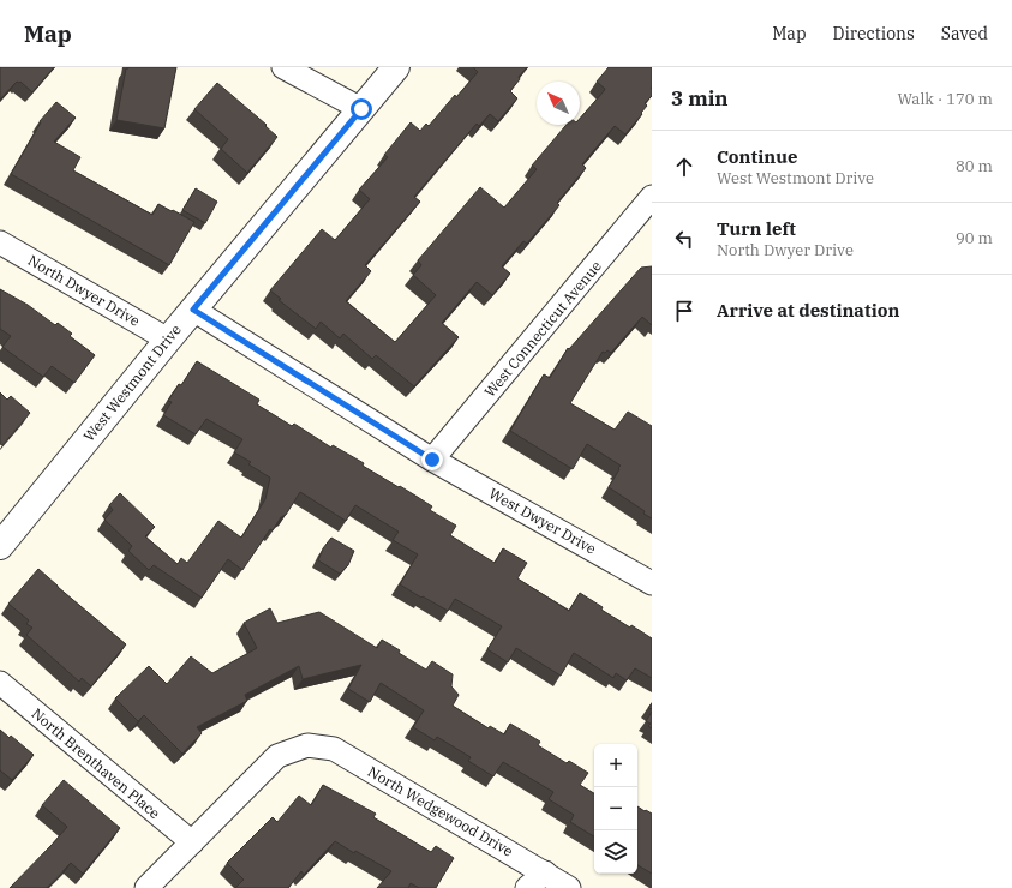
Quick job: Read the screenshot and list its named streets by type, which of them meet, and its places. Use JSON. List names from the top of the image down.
{
  "streets": {
    "street": [
      "North Dwyer Drive",
      "West Connecticut Avenue",
      "West Westmont Drive",
      "West Dwyer Drive",
      "North Brenthaven Place",
      "North Wedgewood Drive"
    ]
  },
  "crossings": [
    ["North Dwyer Drive", "West Westmont Drive"],
    ["West Connecticut Avenue", "West Dwyer Drive"],
    ["North Brenthaven Place", "North Wedgewood Drive"]
  ],
  "north": "top left",
  "page": {
    "header": "Map",
    "nav": ["Map", "Directions", "Saved"],
    "heading": ["3 min", "Walk · 170 m"],
    "list": [
      ["Continue", "West Westmont Drive", "80 m"],
      ["Turn left", "North Dwyer Drive", "90 m"],
      "Arrive at destination"
    ],
    "map_buttons": ["+", "−"]
  }
}
